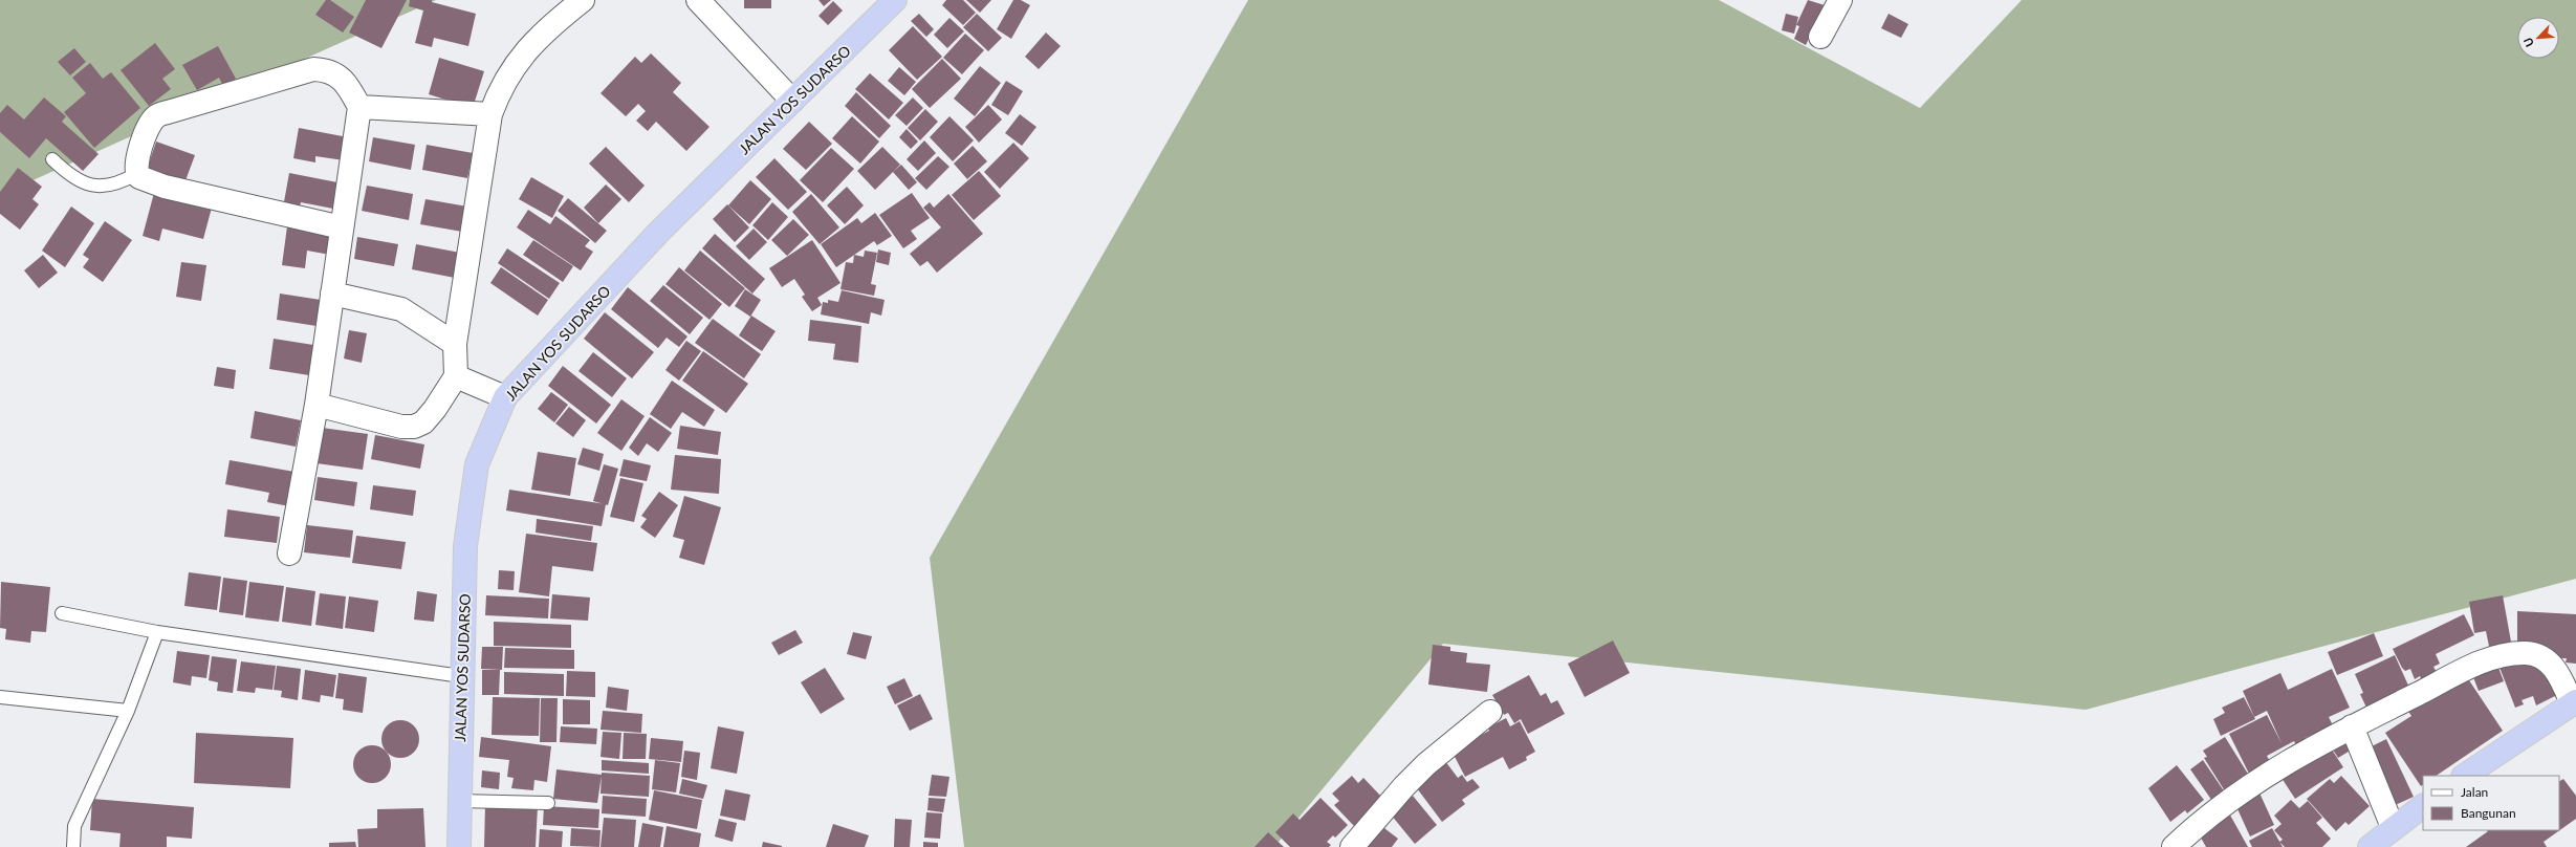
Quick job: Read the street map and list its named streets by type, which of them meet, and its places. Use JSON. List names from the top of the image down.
{
  "streets": {
    "highway": ["JALAN YOS SUDARSO"]
  },
  "legend": ["Jalan", "Bangunan"],
  "north": "bottom left"
}
